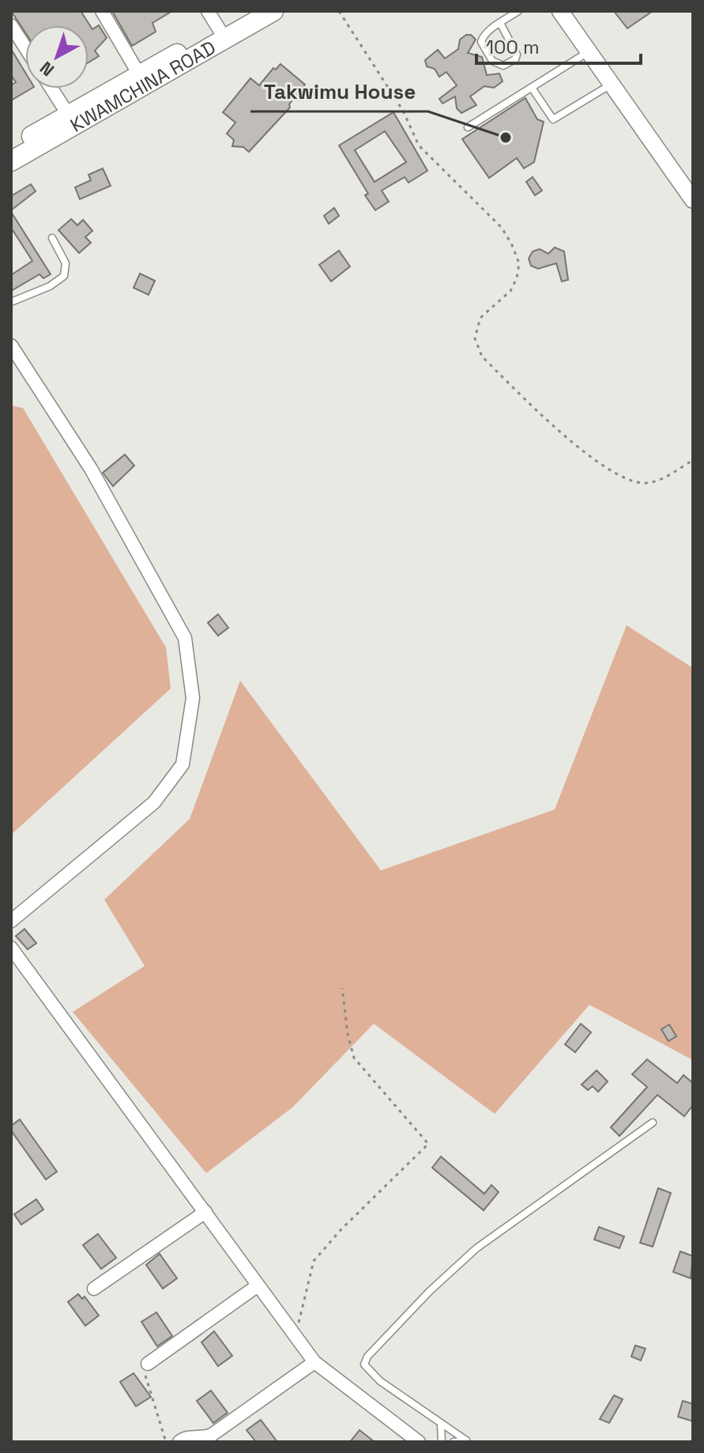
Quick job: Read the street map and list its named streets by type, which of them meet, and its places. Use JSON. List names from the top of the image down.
{
  "streets": {
    "main road": ["KWAMCHINA ROAD"]
  },
  "places": ["Takwimu House"],
  "scale_bar": "100 m",
  "north": "bottom left"
}
